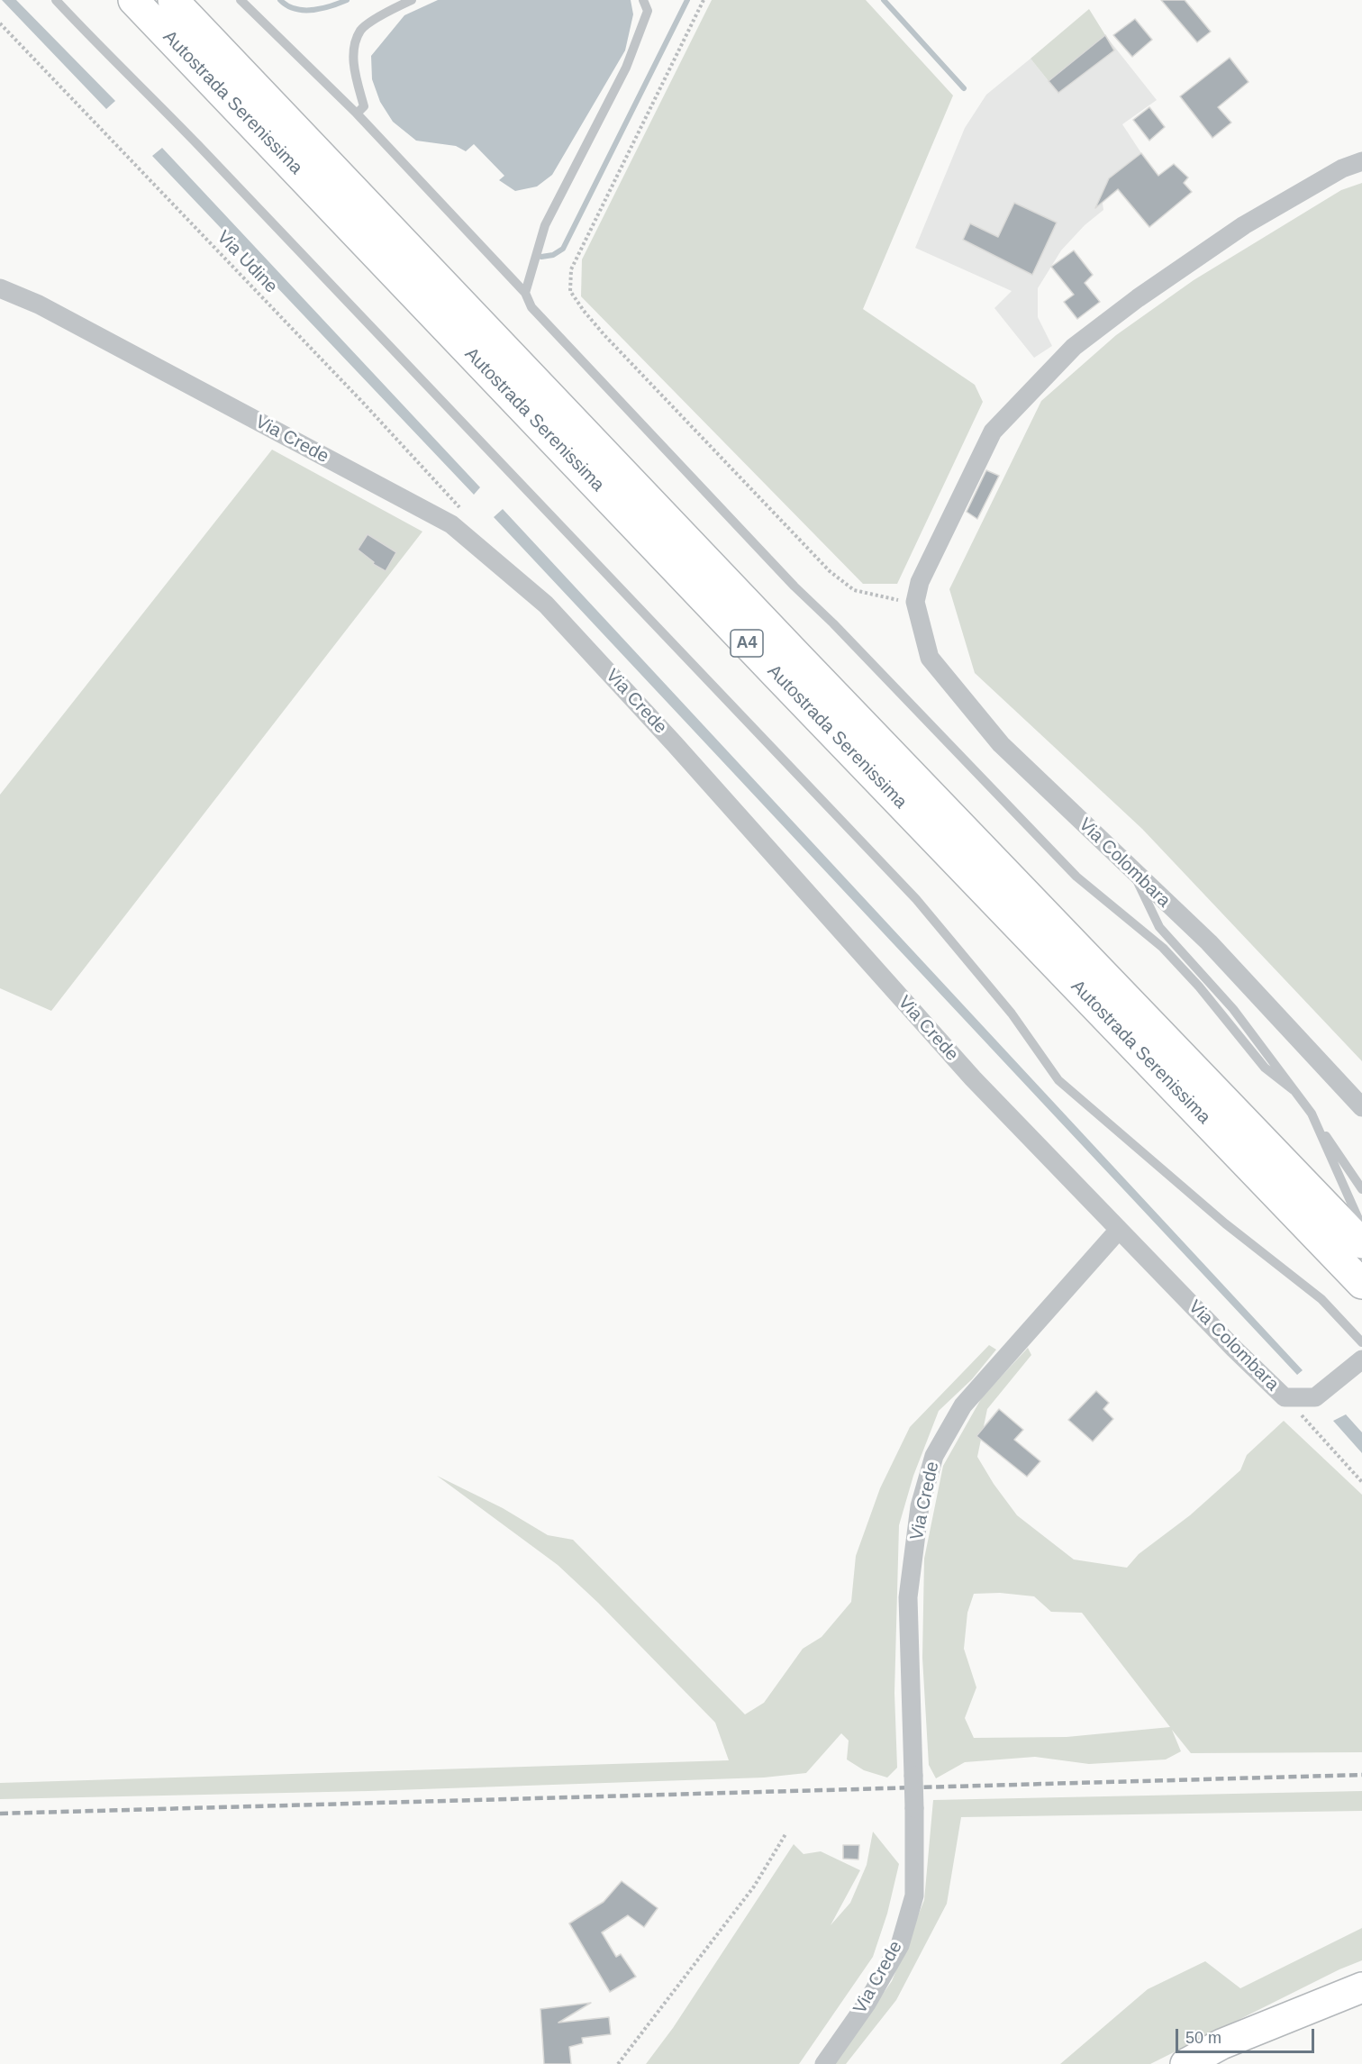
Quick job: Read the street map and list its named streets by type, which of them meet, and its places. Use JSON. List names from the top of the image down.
{
  "streets": {
    "main road": ["Autostrada Serenissima", "A4"],
    "street": ["Via Crede", "Via Colombara"],
    "path": ["Via Udine"]
  },
  "crossings": [
    ["Via Udine", "Via Crede"],
    ["Via Crede", "Via Colombara"]
  ],
  "scale_bar": "50 m"
}
